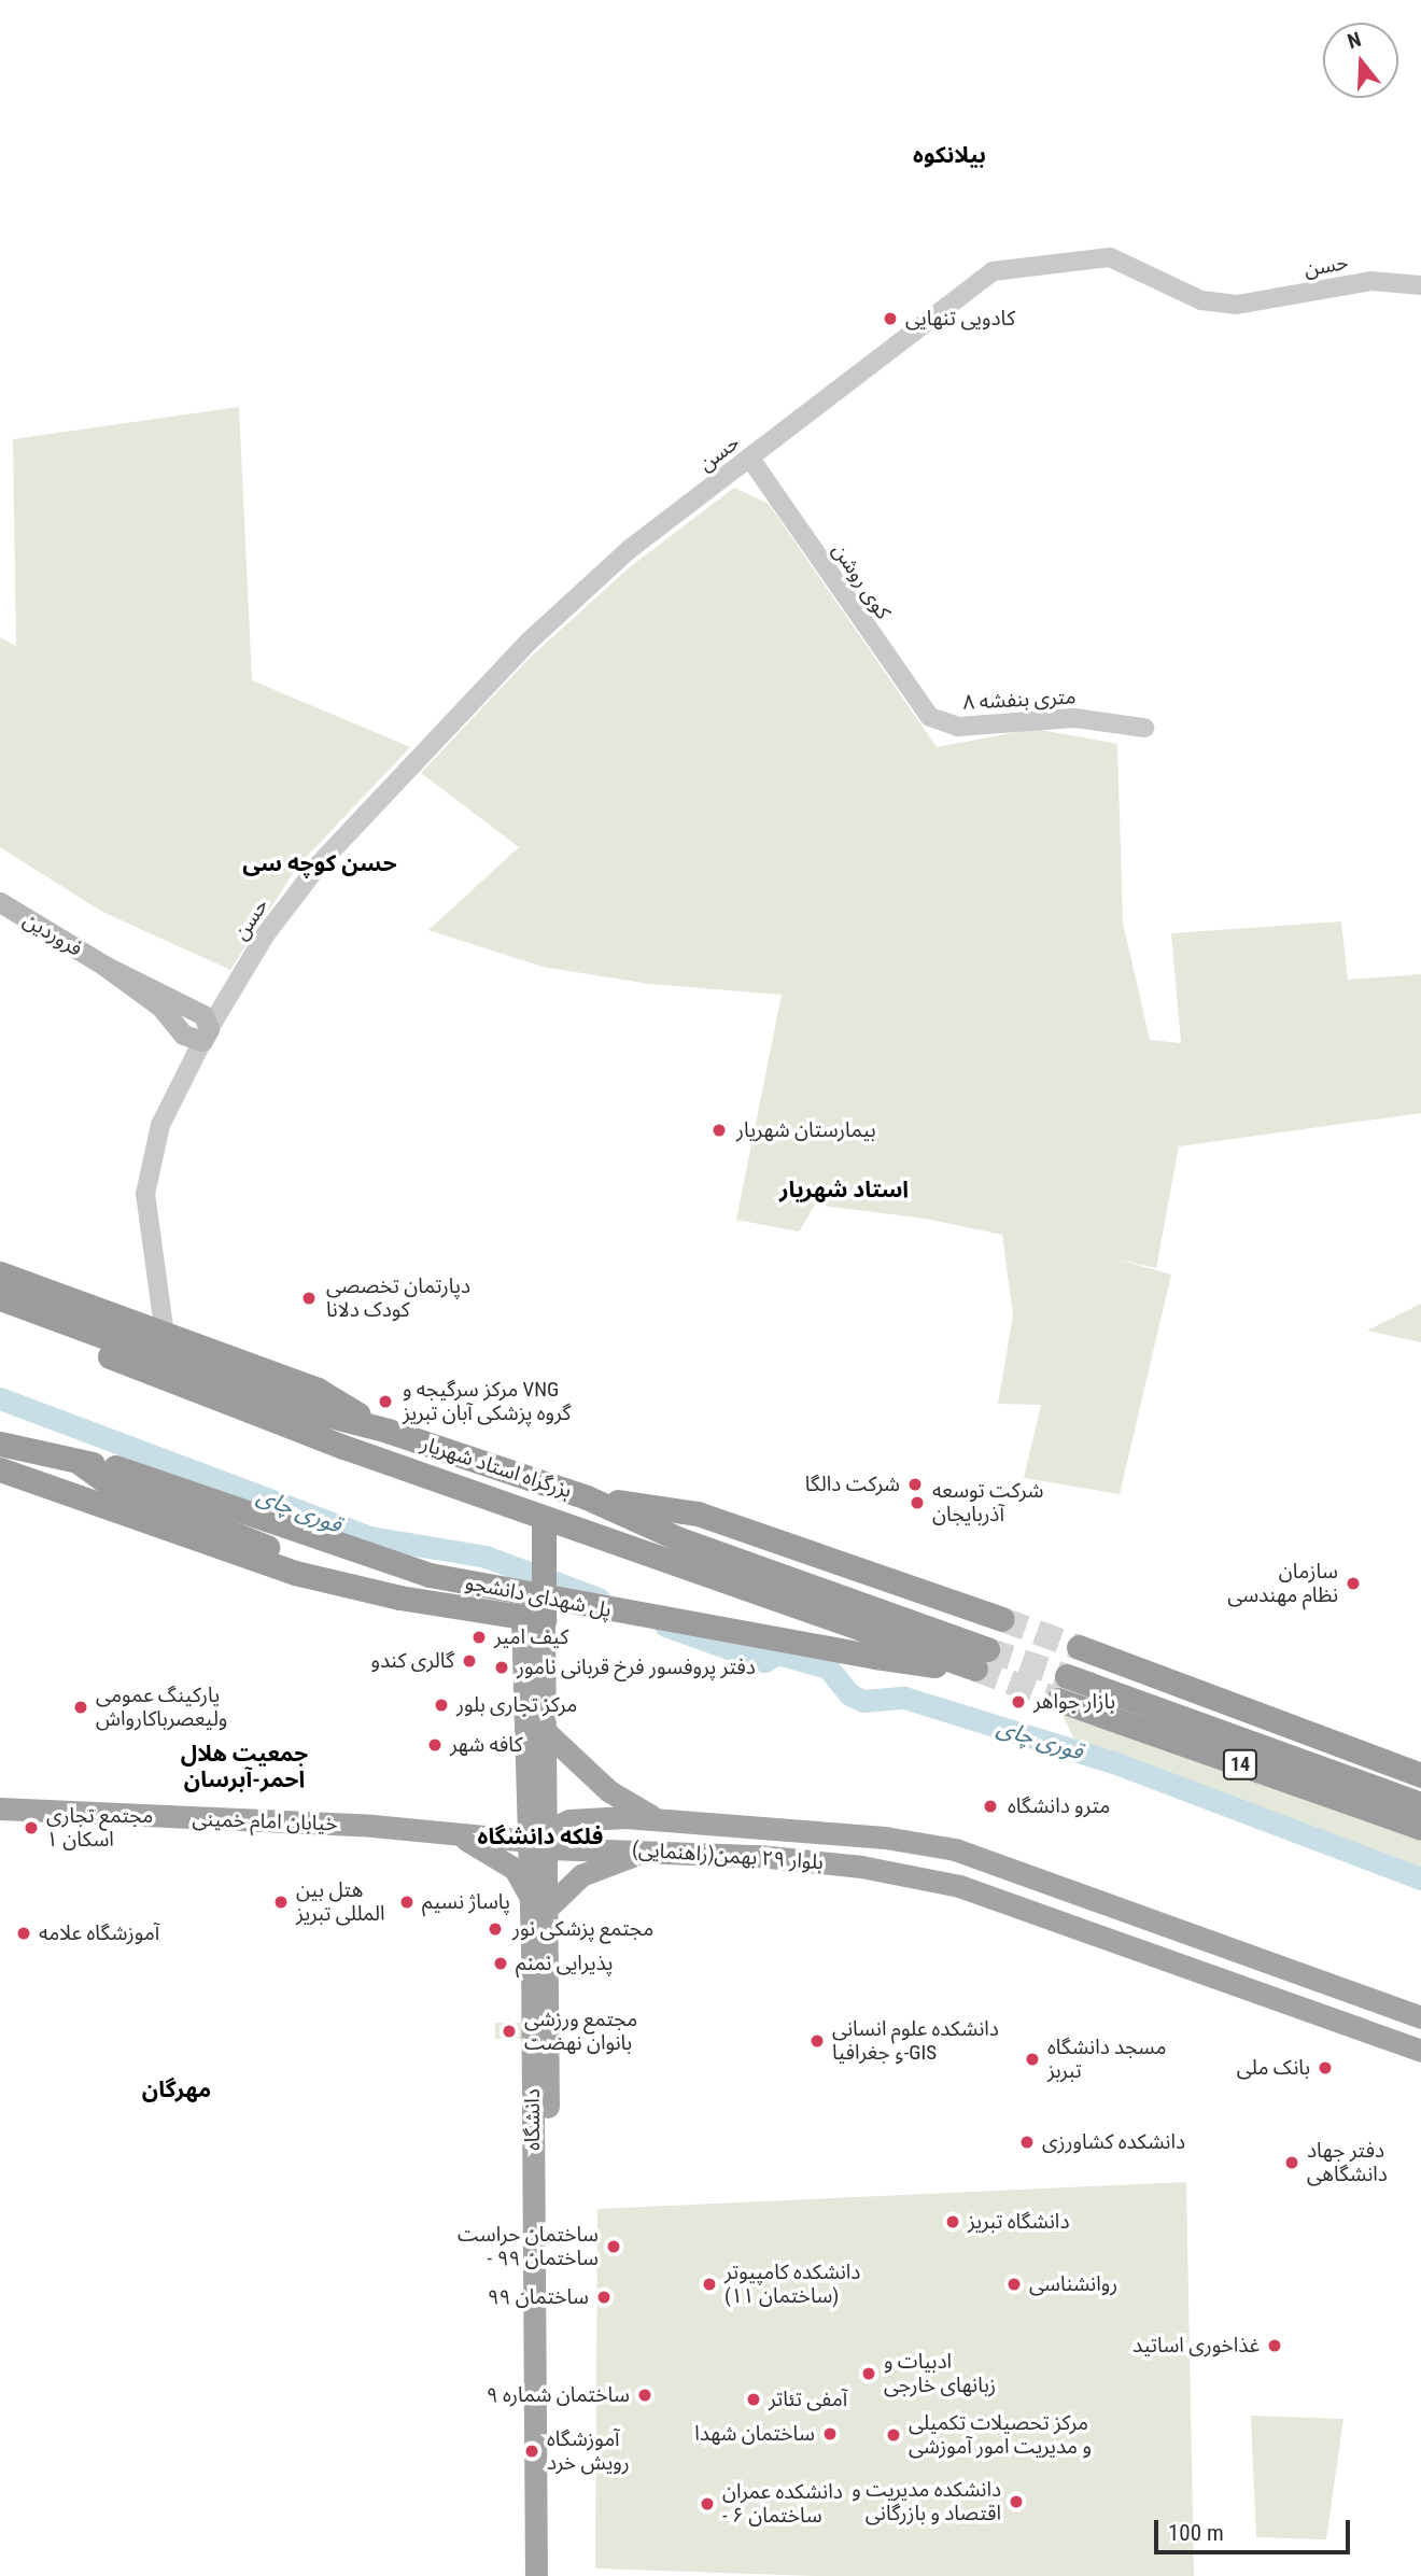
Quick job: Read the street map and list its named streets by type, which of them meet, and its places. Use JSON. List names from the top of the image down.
{
  "streets": {
    "highway": ["بزرگراه استاد شهریار", "پل شهدای دانشجو", "14"],
    "main road": [
      "فروردین",
      "خیابان امام خمینی",
      "بلوار ٢٩ بهمن(راهنمایی)",
      "دانشگاه"
    ],
    "street": ["حسن", "کوی روشن", "۸ متری بنفشه"]
  },
  "crossings": [
    ["حسن", "کوی روشن"],
    ["حسن", "فروردین"],
    ["کوی روشن", "۸ متری بنفشه"],
    ["بزرگراه استاد شهریار", "پل شهدای دانشجو"],
    ["خیابان امام خمینی", "بلوار ٢٩ بهمن(راهنمایی)"],
    ["خیابان امام خمینی", "دانشگاه"],
    ["بلوار ٢٩ بهمن(راهنمایی)", "دانشگاه"]
  ],
  "districts": [
    "بیلانکوه",
    "حسن کوچه سی",
    "استاد شهریار",
    "جمعیت هلال احمر-آبرسان",
    "فلکه دانشگاه",
    "مهرگان"
  ],
  "water": ["قوری چای"],
  "places": [
    "کادویی تنهایی",
    "بیمارستان شهریار",
    "دپارتمان تخصصی کودک دلانا",
    "مرکز سرگیجه و VNG گروه پزشکی آبان تبریز",
    "شرکت دالگا",
    "شرکت توسعه آذربایجان",
    "سازمان نظام مهندسی",
    "کیف امیر",
    "گالری کندو",
    "دفتر پروفسور فرخ قربانی نامور",
    "بازار جواهر",
    "مرکز تجاری بلور",
    "پارکینگ عمومی ولیعصرباکارواش",
    "کافه شهر",
    "مترو دانشگاه",
    "مجتمع تجاری اسکان ۱",
    "هتل بین المللی تبریز",
    "پاساژ نسیم",
    "مجتمع پزشکی نور",
    "آموزشگاه علامه",
    "پذیرایی نمنم",
    "مجتمع ورزشی بانوان نهضت",
    "دانشکده علوم انسانی و جغرافیا-GIS",
    "مسجد دانشگاه تبربز",
    "بانک ملی",
    "دانشکده کشاورزی",
    "دفتر جهاد دانشگاهی",
    "دانشگاه تبریز",
    "ساختمان حراست - ساختمان ۹۹",
    "دانشکده کامپیوتر (ساختمان ۱۱)",
    "روانشناسی",
    "ساختمان ۹۹",
    "غذاخوری اساتید",
    "ادبیات و زبانهای خارجی",
    "ساختمان شماره ۹",
    "آمفی تئاتر",
    "ساختمان شهدا",
    "مرکز تحصیلات تکمیلی و مدیریت امور آموزشی",
    "آموزشگاه رویش خرد",
    "دانشکده مدیریت و اقتصاد و بازرگانی",
    "دانشکده عمران - ساختمان ۶"
  ],
  "scale_bar": "100 m",
  "north": "top"
}
